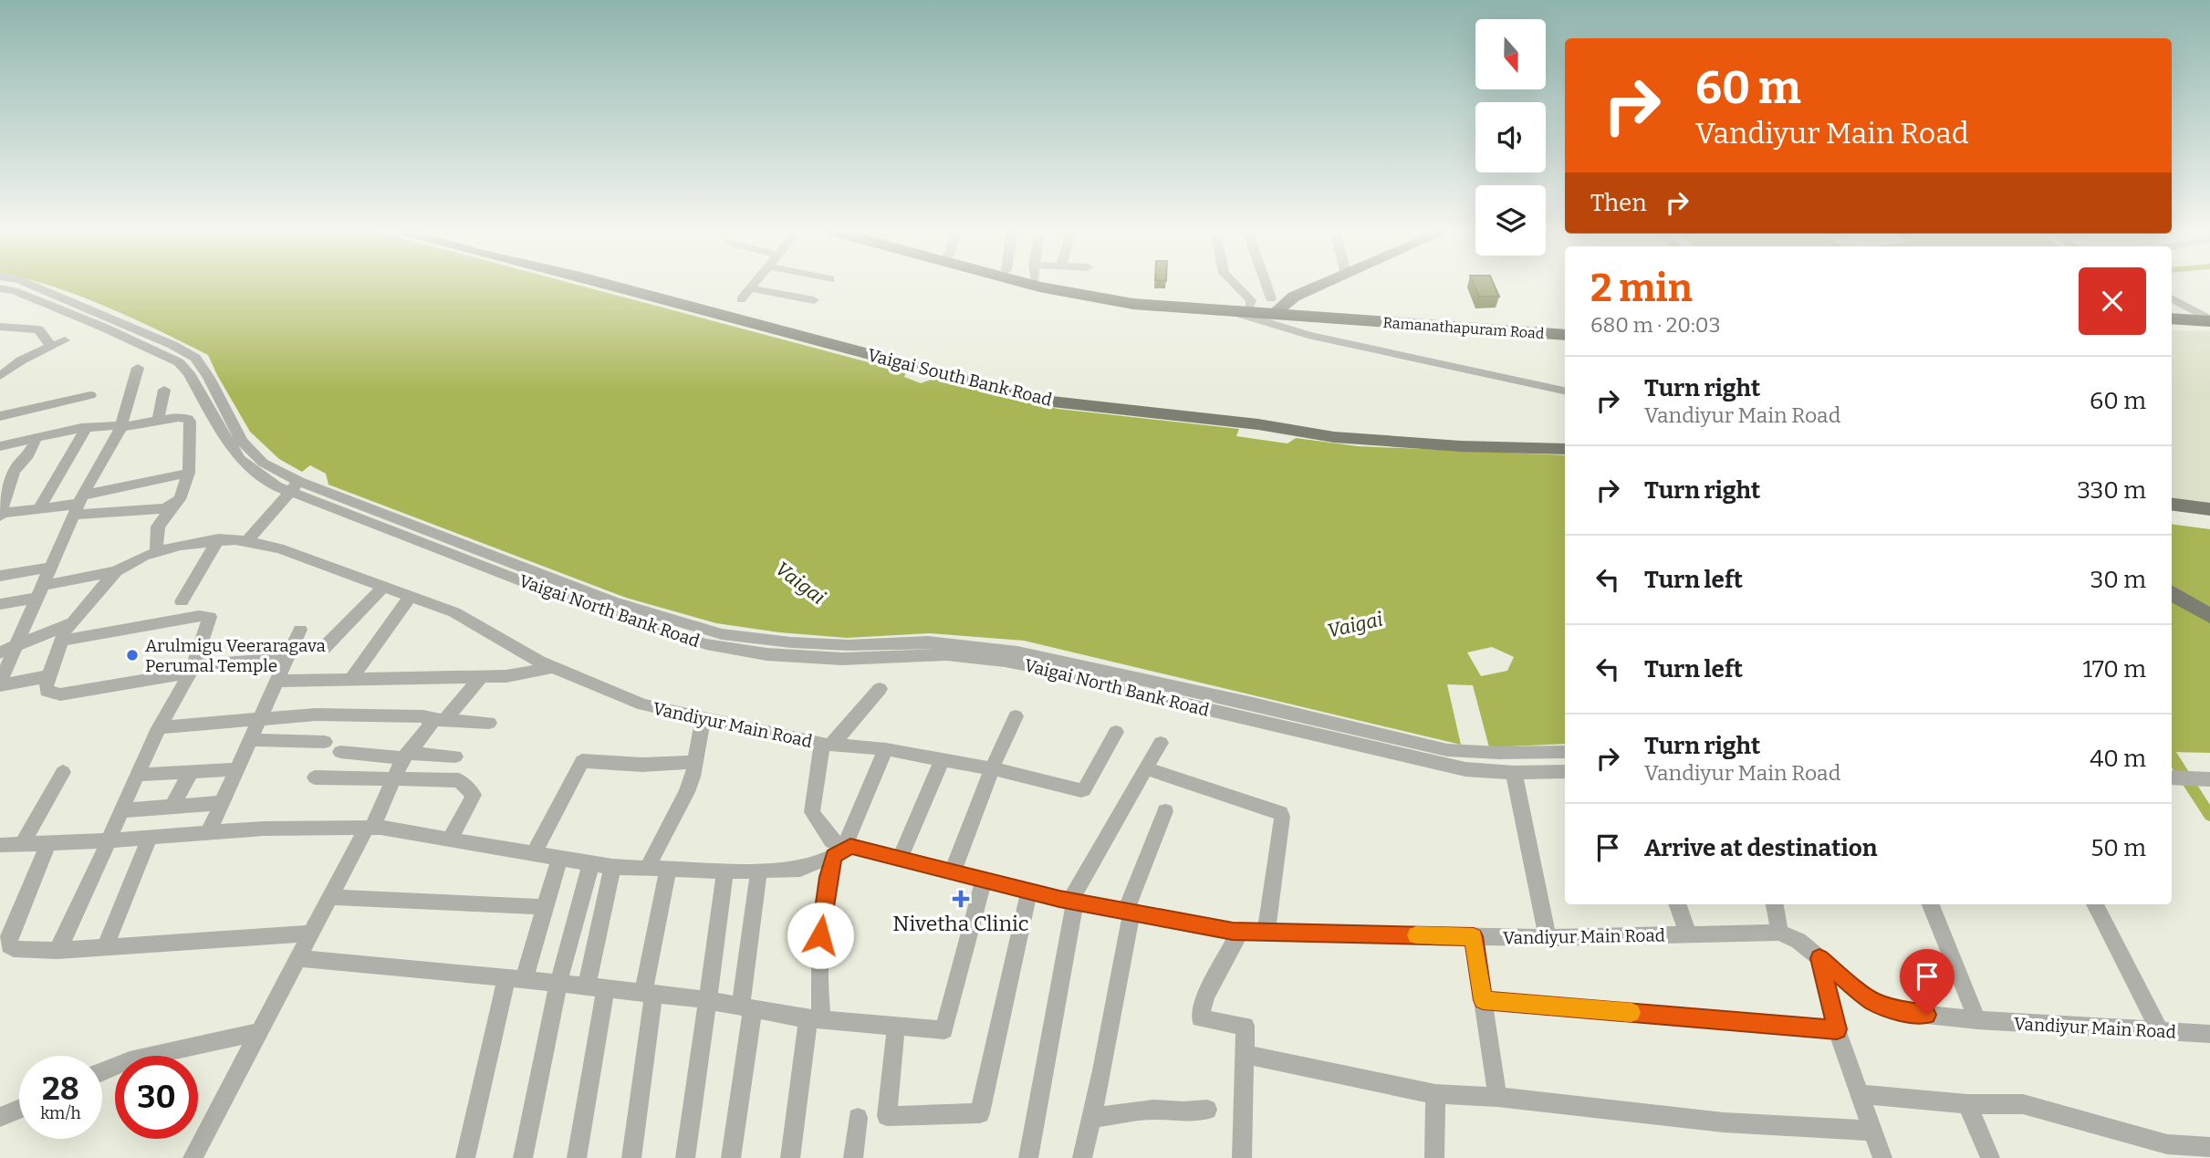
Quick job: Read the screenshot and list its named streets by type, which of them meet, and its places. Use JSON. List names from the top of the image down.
{
  "streets": {
    "highway": ["Ramanathapuram Road"],
    "main road": ["Vaigai South Bank Road"],
    "street": ["Vaigai North Bank Road", "Vandiyur Main Road"]
  },
  "water": ["Vaigai"],
  "places": {
    "other": ["Arulmigu Veeraragava Perumal Temple"],
    "health": ["Nivetha Clinic"]
  },
  "north": "bottom",
  "page": {
    "turn": ["60 m", "Vandiyur Main Road"],
    "then": "Then",
    "heading": ["2 min", "680 m · 20:03"],
    "list": [
      {
        "name": "Turn right",
        "note": "Vandiyur Main Road",
        "value": "60 m"
      },
      {
        "name": "Turn right",
        "value": "330 m"
      },
      {
        "name": "Turn left",
        "value": "30 m"
      },
      {
        "name": "Turn left",
        "value": "170 m"
      },
      {
        "name": "Turn right",
        "note": "Vandiyur Main Road",
        "value": "40 m"
      },
      {
        "name": "Arrive at destination",
        "value": "50 m"
      }
    ],
    "speed": "28 km/h",
    "limit": "30"
  }
}
